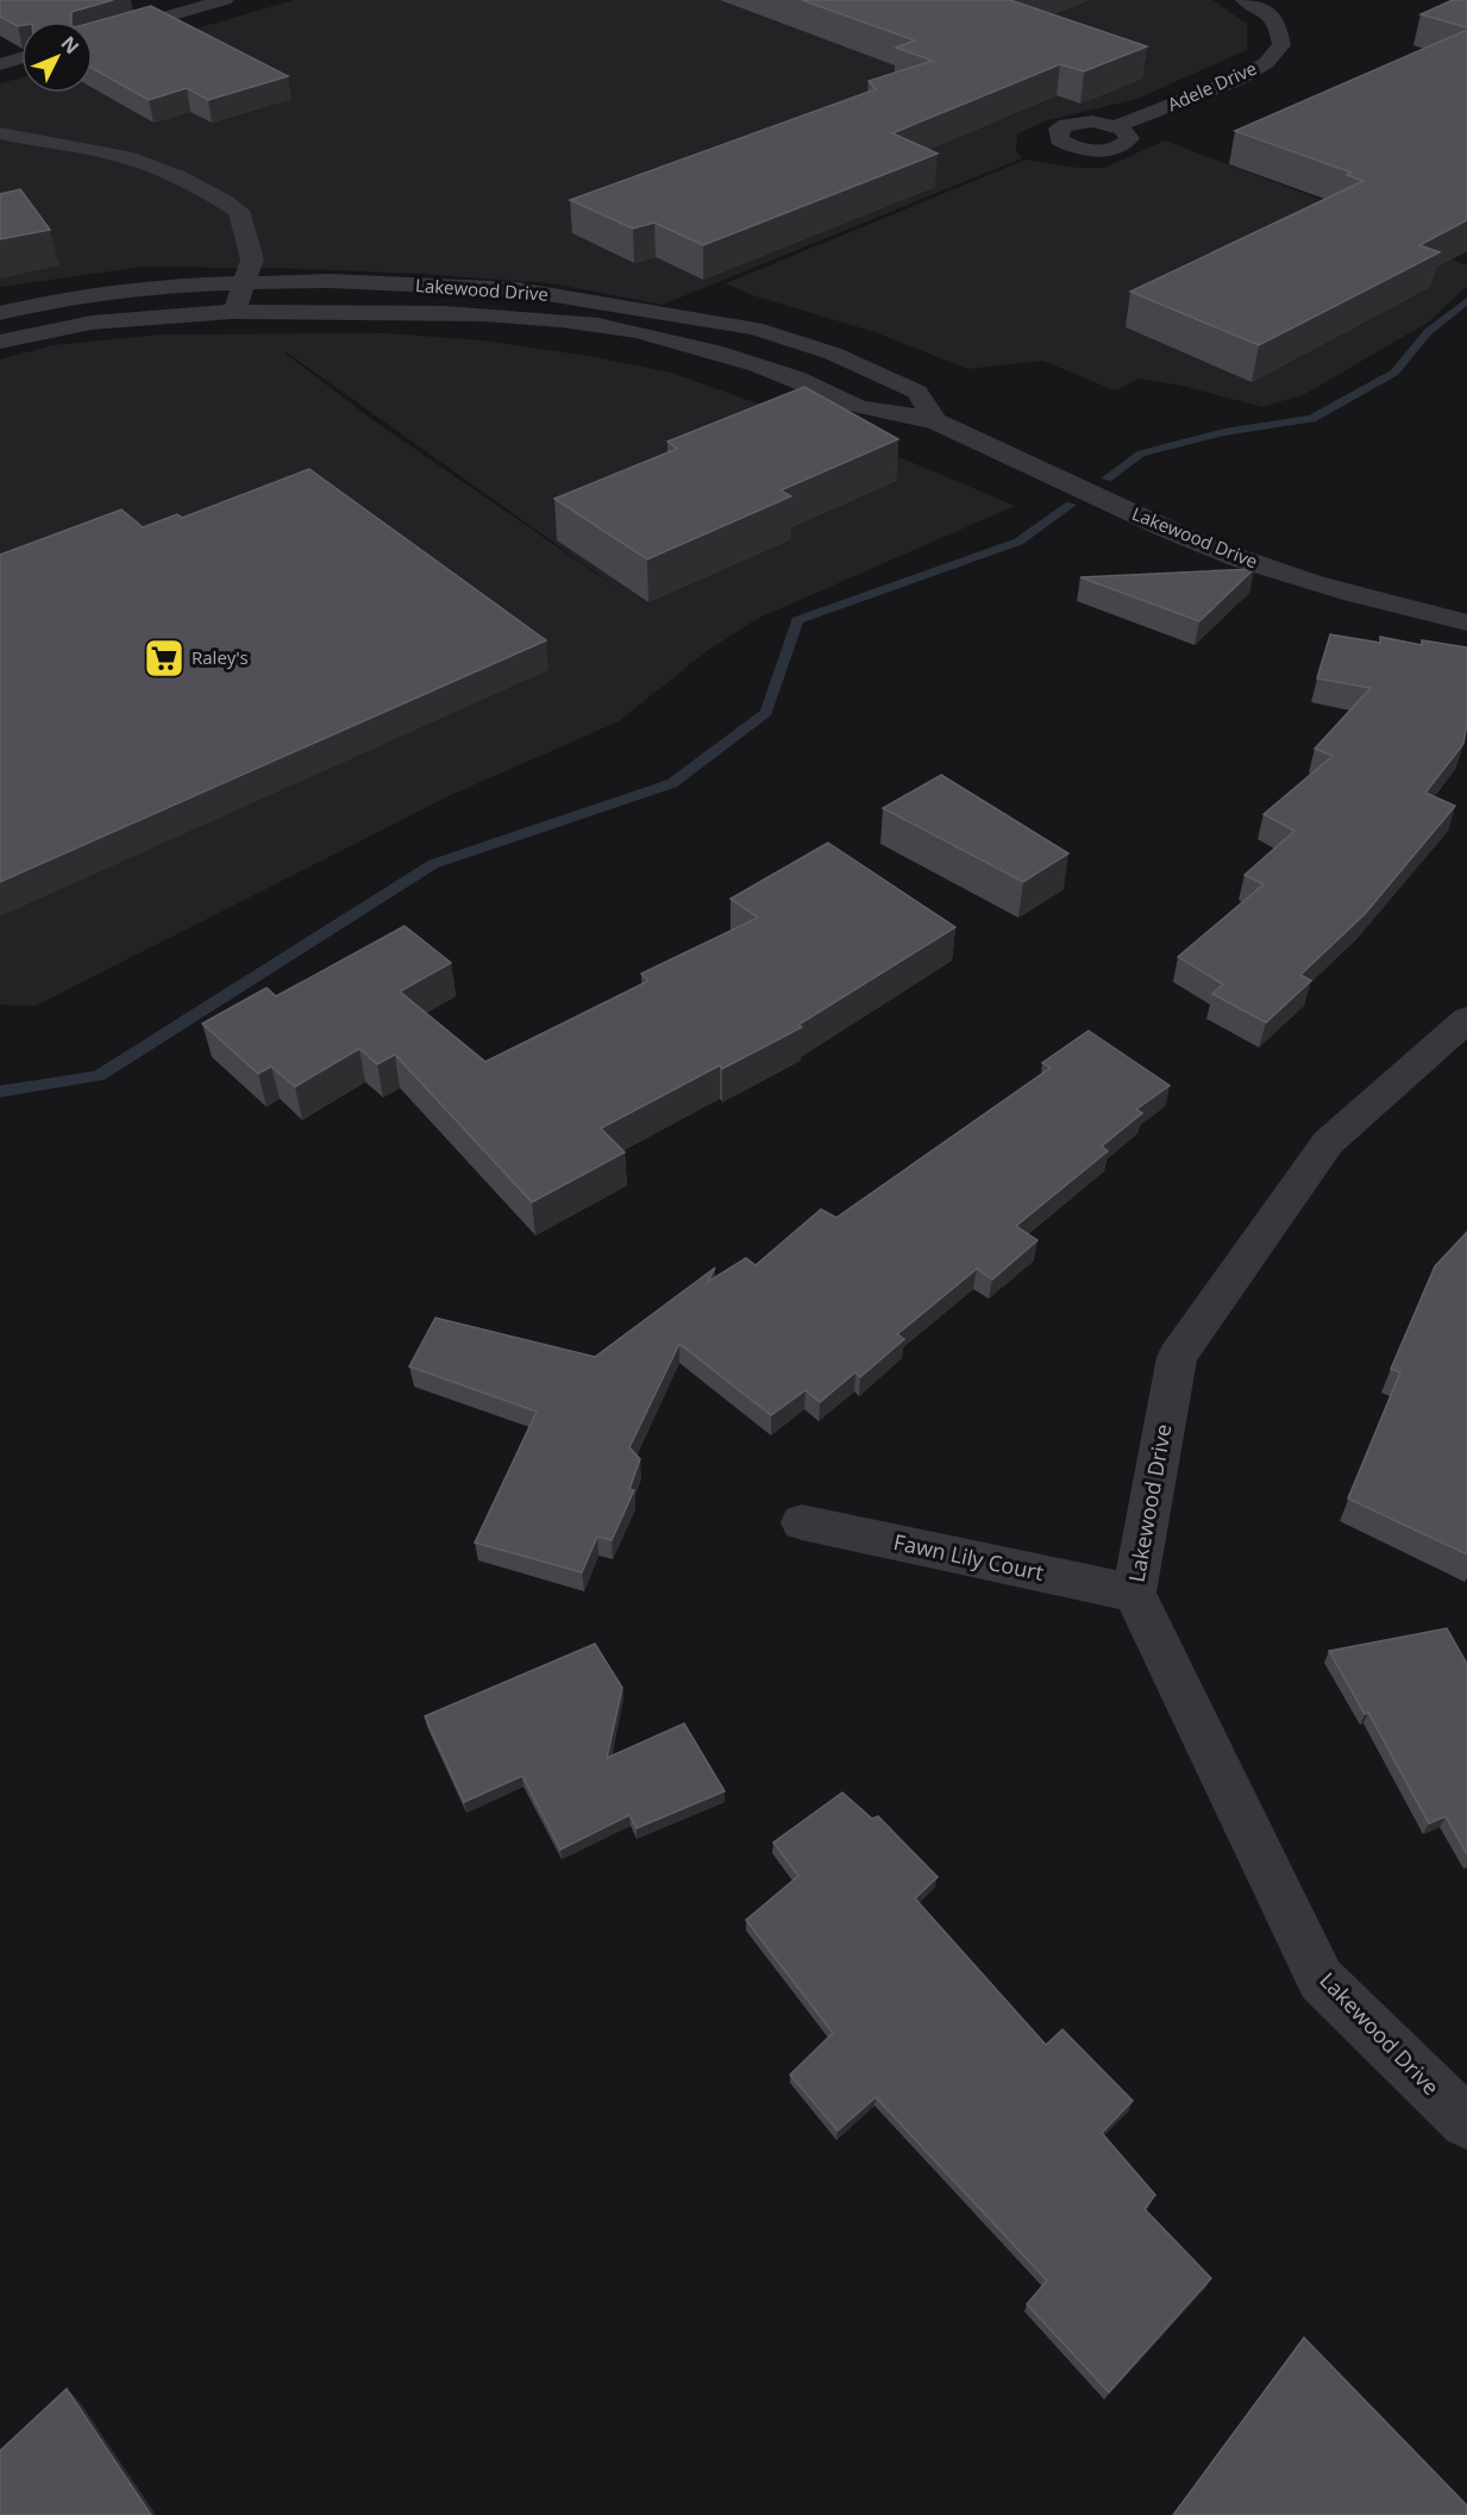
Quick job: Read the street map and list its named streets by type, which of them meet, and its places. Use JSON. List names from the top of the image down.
{
  "streets": {
    "street": ["Adele Drive", "Lakewood Drive", "Fawn Lily Court"]
  },
  "crossings": [
    ["Lakewood Drive", "Fawn Lily Court"]
  ],
  "places": {
    "supermarket": ["Raley's"]
  },
  "north": "top right"
}
